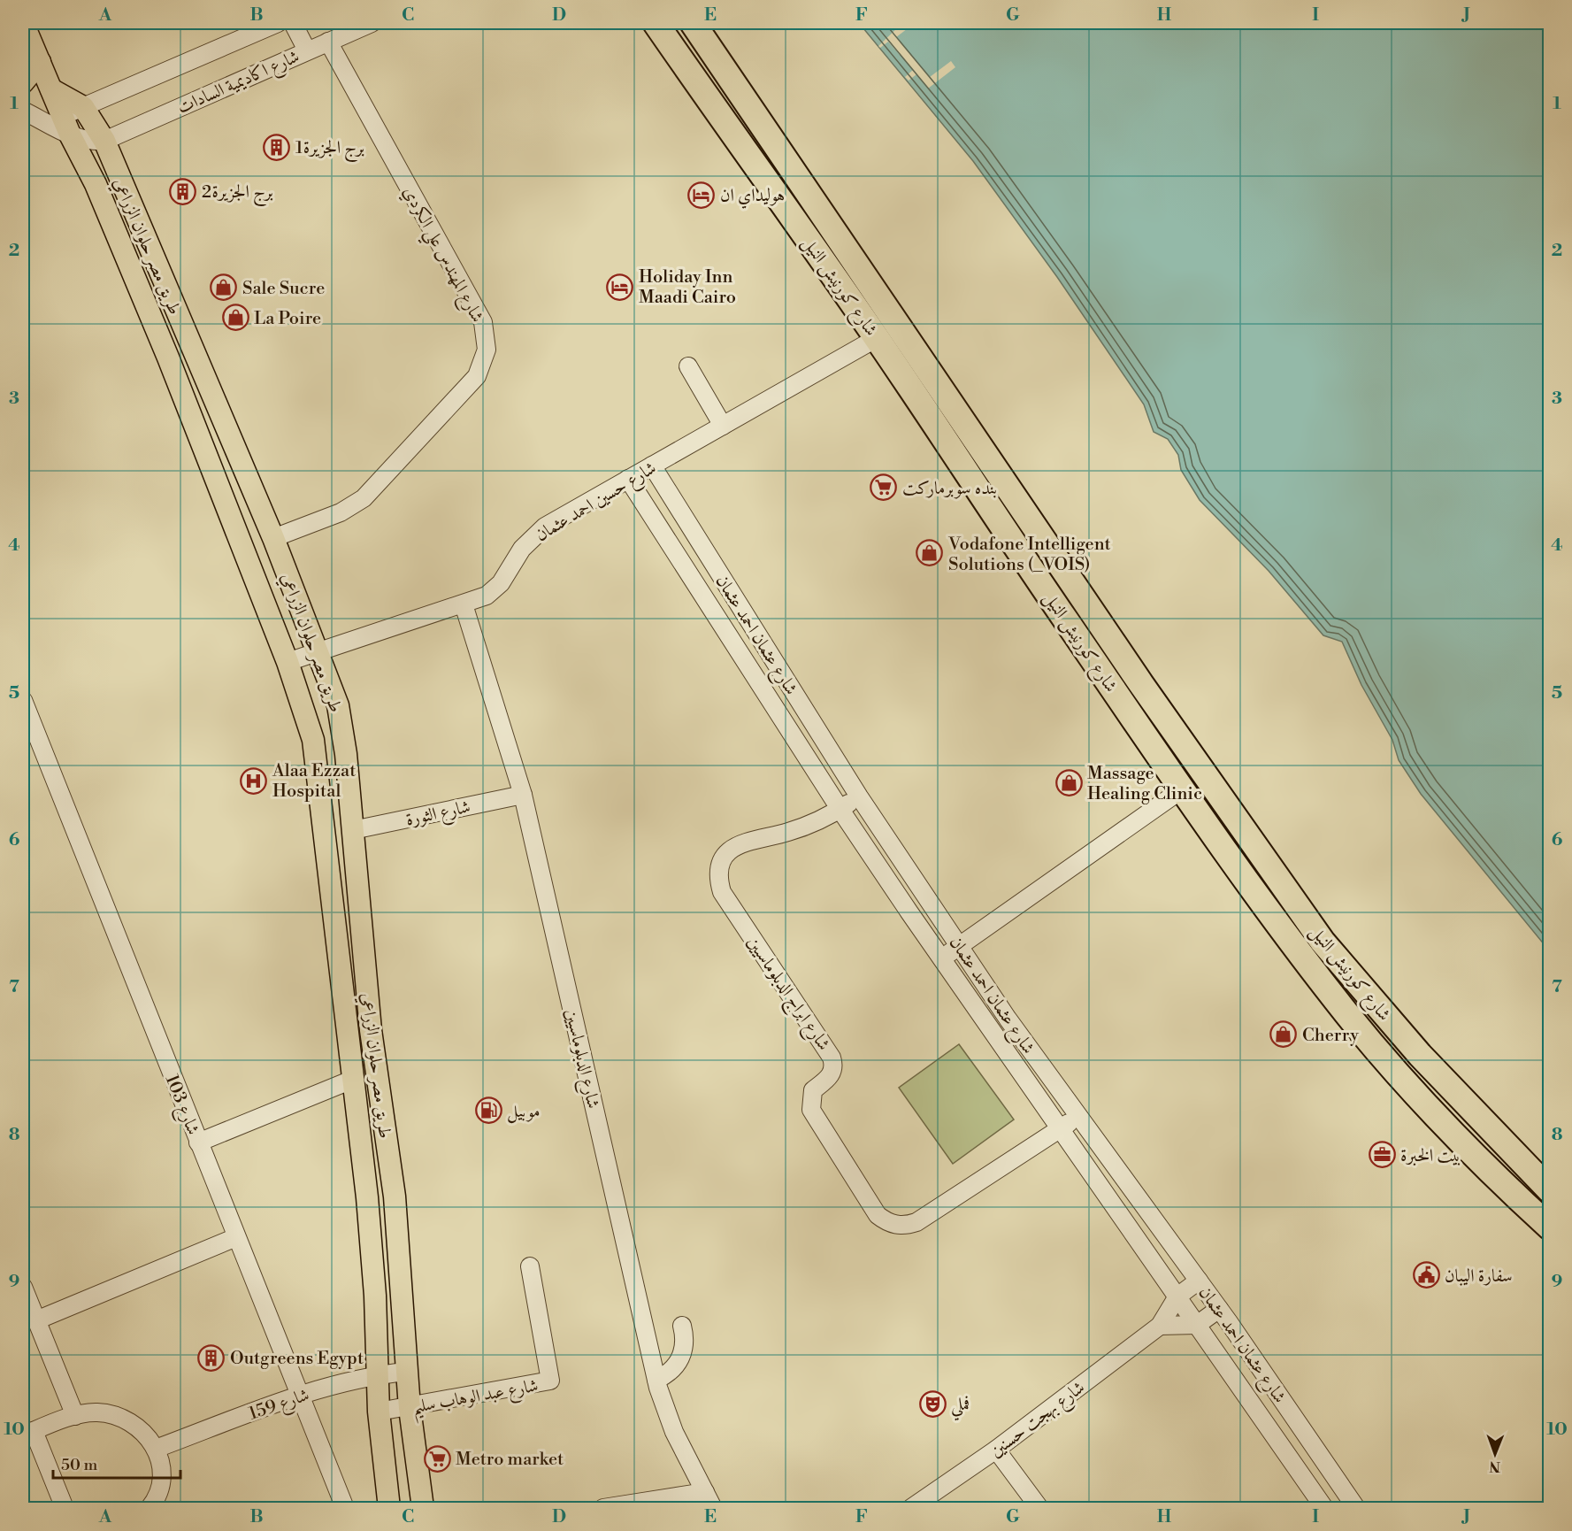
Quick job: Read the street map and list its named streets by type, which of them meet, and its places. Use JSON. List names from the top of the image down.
{
  "streets": {
    "highway": ["شارع كورنيش النيل"],
    "main road": ["طريق مصر حلوان الزراعي"],
    "street": [
      "شارع اكاديمية السادات",
      "شارع المهندس علي الكردي",
      "شارع حسين احمد عثمان",
      "شارع عثمان احمد عثمان",
      "شارع الثورة",
      "شارع ابراج الدبلوماسيين",
      "شارع الدبلوماسيين",
      "شارع 103",
      "شارع عبد الوهاب سليم",
      "شارع 159",
      "شارع بهجت حسنين"
    ]
  },
  "crossings": [
    ["شارع اكاديمية السادات", "طريق مصر حلوان الزراعي"],
    ["شارع اكاديمية السادات", "شارع المهندس علي الكردي"],
    ["طريق مصر حلوان الزراعي", "شارع المهندس علي الكردي"],
    ["طريق مصر حلوان الزراعي", "شارع حسين احمد عثمان"],
    ["طريق مصر حلوان الزراعي", "شارع الثورة"],
    ["طريق مصر حلوان الزراعي", "شارع عبد الوهاب سليم"],
    ["طريق مصر حلوان الزراعي", "شارع 159"],
    ["شارع كورنيش النيل", "شارع حسين احمد عثمان"],
    ["شارع حسين احمد عثمان", "شارع عثمان احمد عثمان"],
    ["شارع حسين احمد عثمان", "شارع الدبلوماسيين"],
    ["شارع عثمان احمد عثمان", "شارع ابراج الدبلوماسيين"],
    ["شارع عثمان احمد عثمان", "شارع بهجت حسنين"],
    ["شارع الثورة", "شارع الدبلوماسيين"],
    ["شارع 103", "شارع 159"]
  ],
  "places": {
    "building": ["برج الجزيرة1", "برج الجزيرة2", "Outgreens Egypt"],
    "hotel": ["هوليداي ان", "Holiday Inn Maadi Cairo"],
    "shop": [
      "Sale Sucre",
      "La Poire",
      "Vodafone Intelligent Solutions (_VOIS)",
      "Massage Healing Clinic",
      "Cherry"
    ],
    "supermarket": ["بنده سوبرماركت", "Metro market"],
    "hospital": ["Alaa Ezzat Hospital"],
    "fuel station": ["موبيل"],
    "office": ["بيت الخبرة"],
    "public building": ["سفارة اليبان"],
    "theatre": ["فملي"]
  },
  "scale_bar": "50 m",
  "north": "bottom",
  "grid": {
    "columns": [
      "A",
      "B",
      "C",
      "D",
      "E",
      "F",
      "G",
      "H",
      "I",
      "J"
    ],
    "rows": [
      "1",
      "2",
      "3",
      "4",
      "5",
      "6",
      "7",
      "8",
      "9",
      "10"
    ]
  }
}
